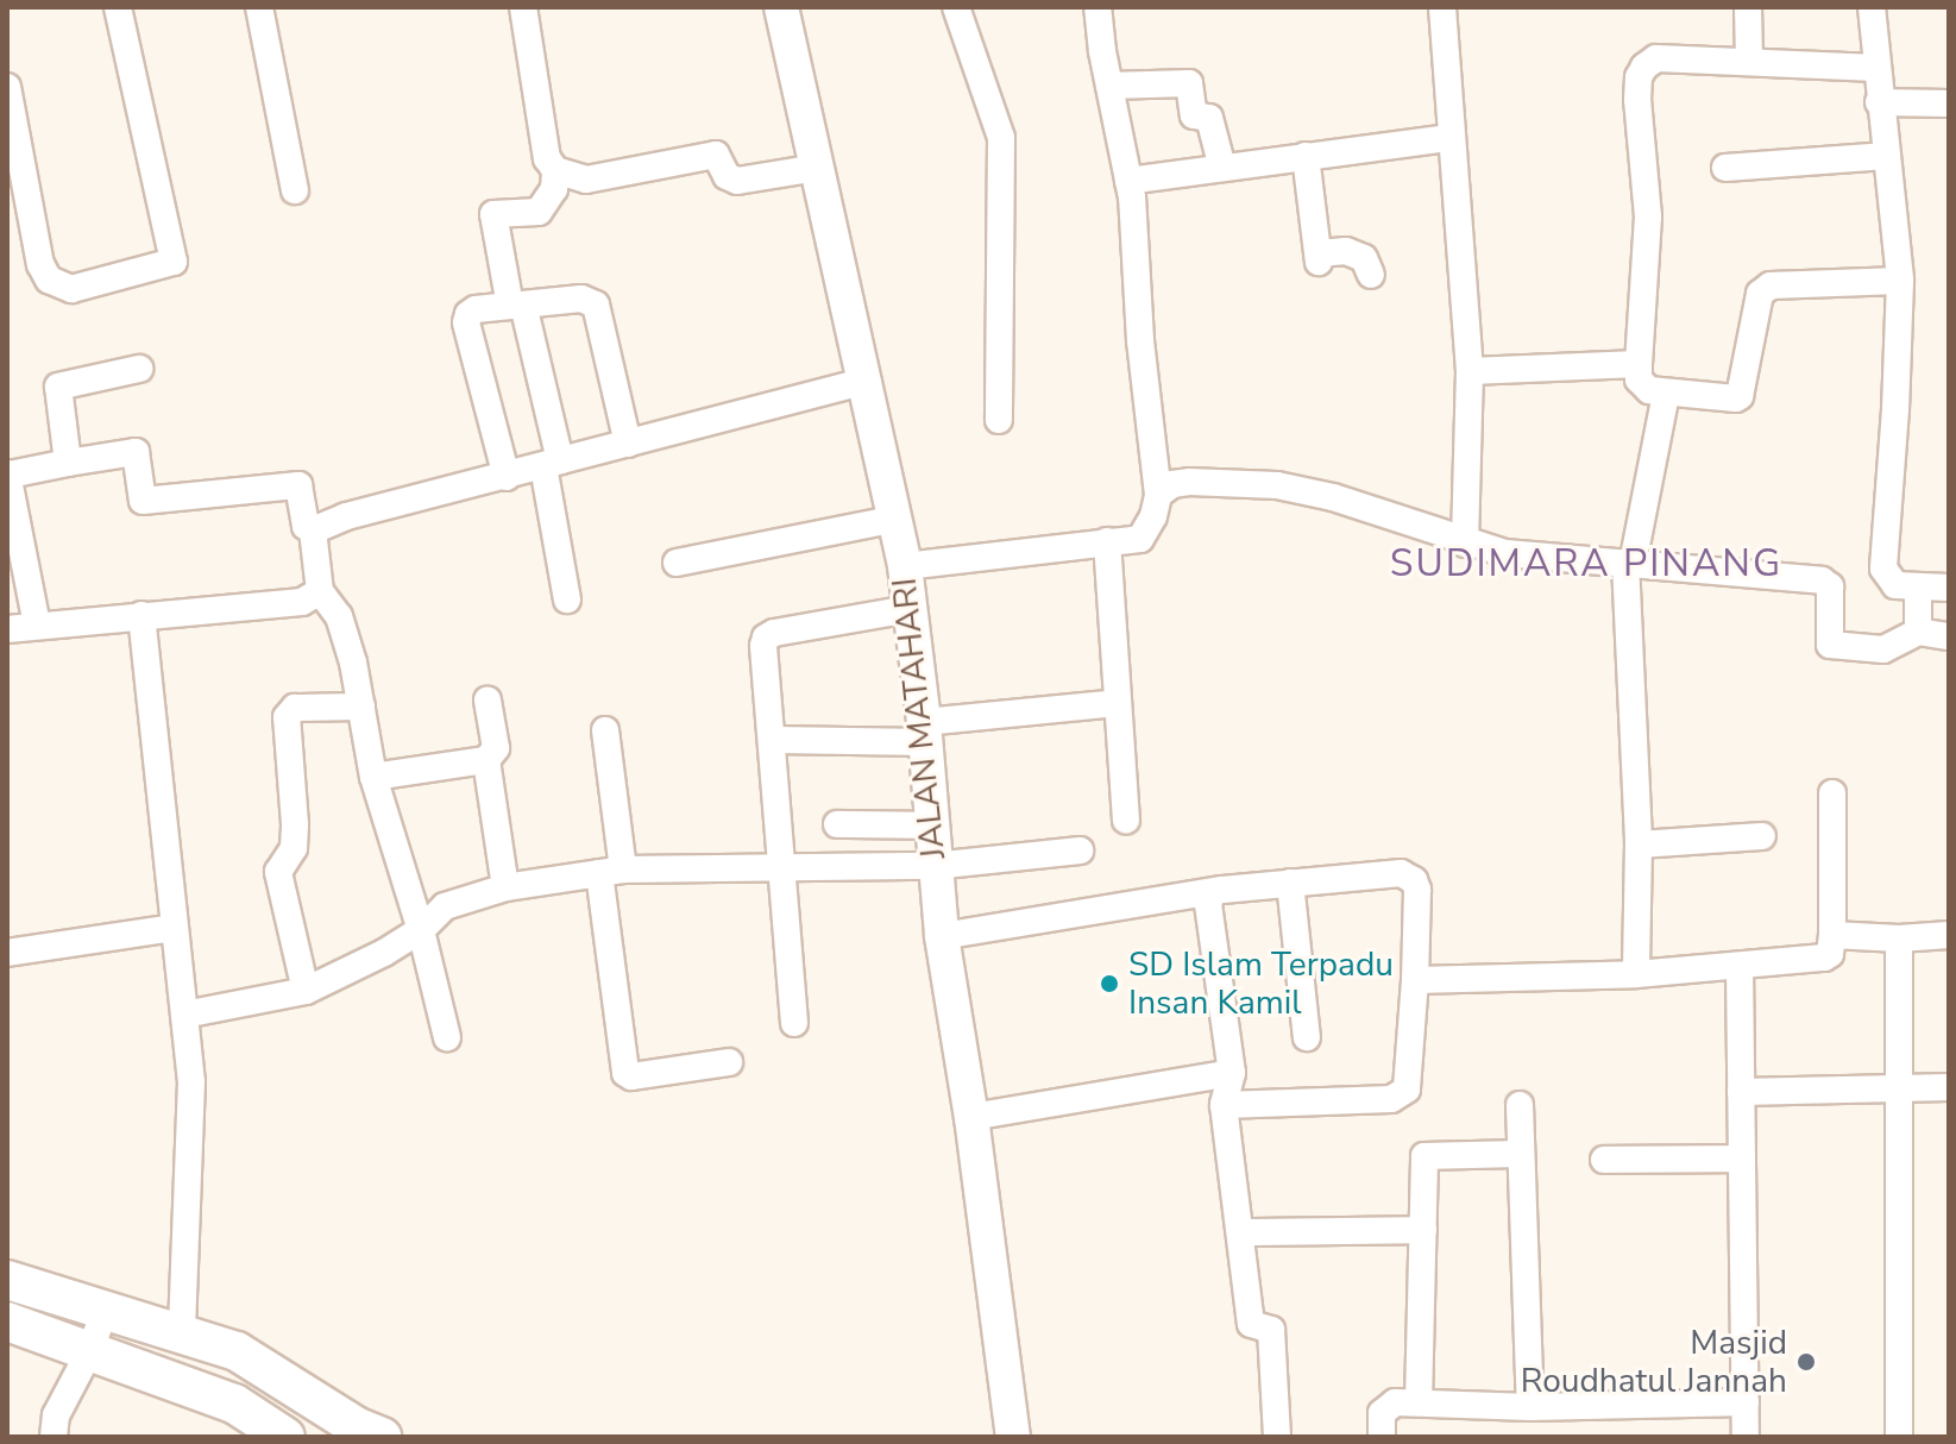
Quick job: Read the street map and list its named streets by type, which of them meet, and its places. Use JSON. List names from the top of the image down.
{
  "streets": {
    "street": ["JALAN MATAHARI"]
  },
  "districts": ["SUDIMARA PINANG"],
  "places": ["SD Islam Terpadu Insan Kamil", "Masjid Roudhatul Jannah"]
}
